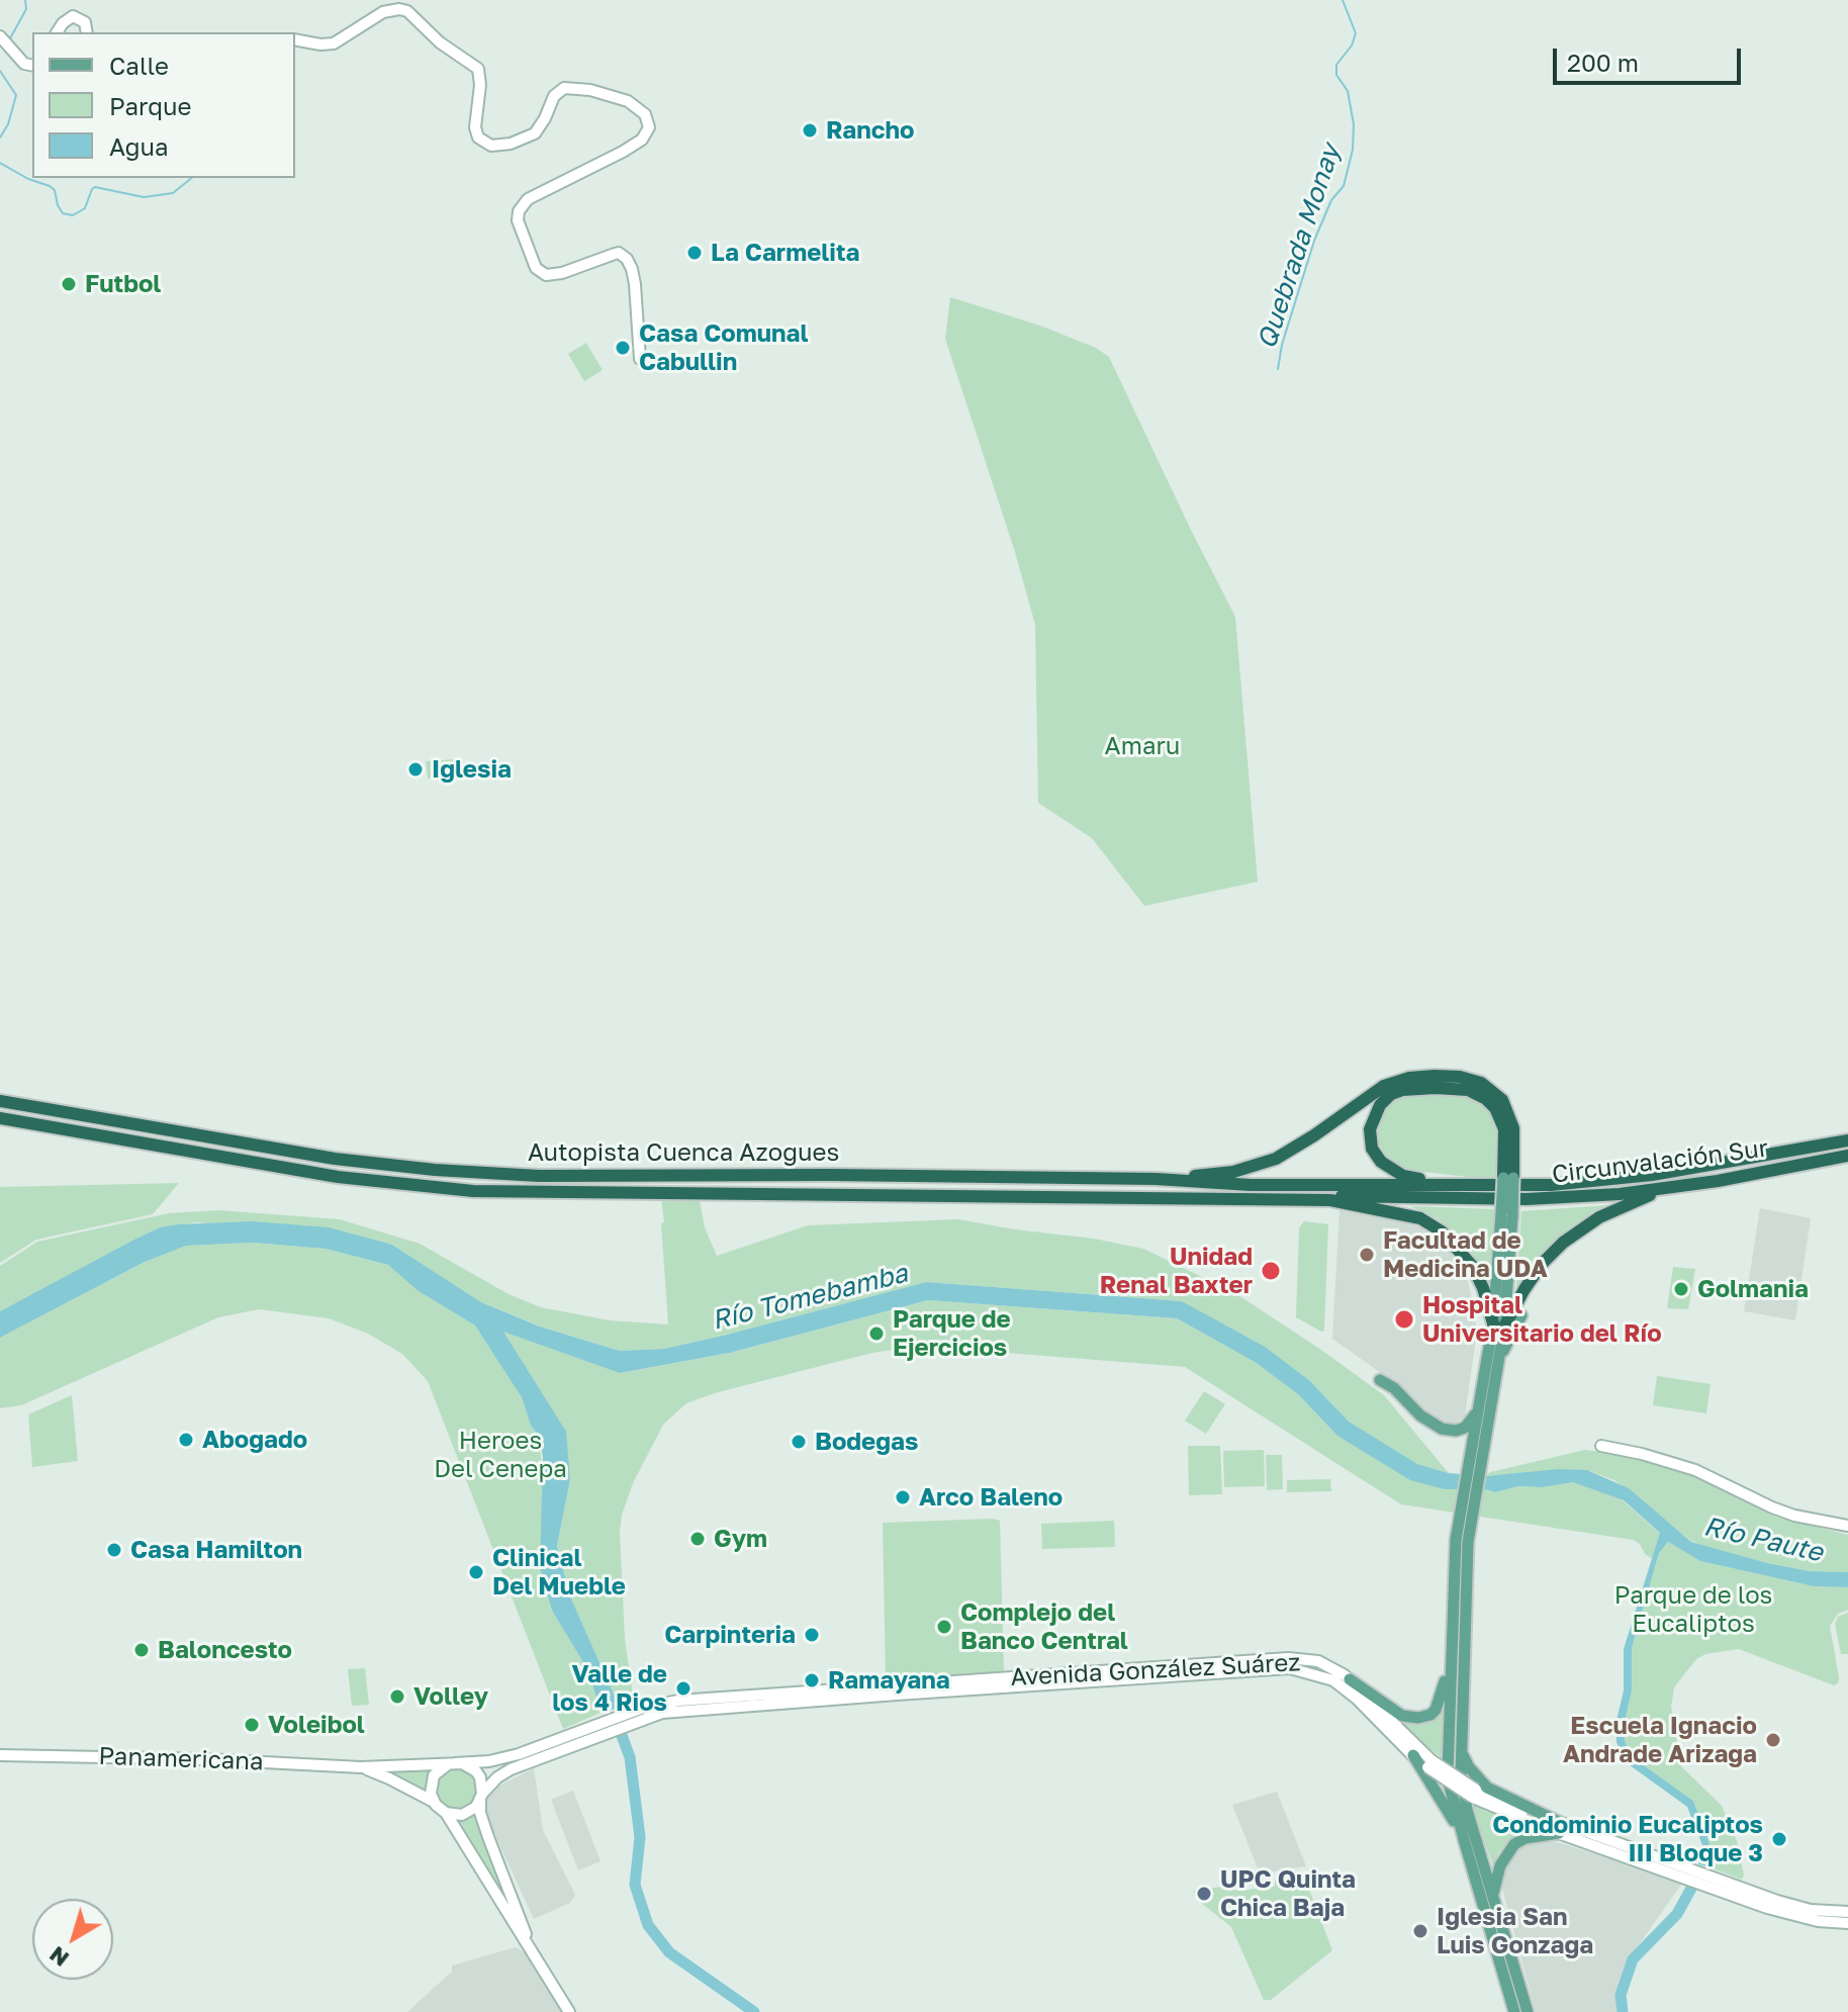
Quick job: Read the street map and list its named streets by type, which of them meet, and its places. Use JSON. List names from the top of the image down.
{
  "streets": {
    "highway": ["Autopista Cuenca Azogues", "Circunvalación Sur"],
    "main road": ["Avenida González Suárez", "Panamericana"]
  },
  "crossings": [
    ["Autopista Cuenca Azogues", "Circunvalación Sur"],
    ["Avenida González Suárez", "Panamericana"]
  ],
  "water": ["Quebrada Monay", "Río Tomebamba", "Río Paute"],
  "parks": ["Amaru", "Heroes Del Cenepa", "Parque de los Eucaliptos"],
  "places": [
    "Rancho",
    "La Carmelita",
    "Futbol",
    "Casa Comunal Cabullin",
    "Iglesia",
    "Facultad de Medicina UDA",
    "Unidad Renal Baxter",
    "Golmania",
    "Hospital Universitario del Río",
    "Parque de Ejercicios",
    "Abogado",
    "Bodegas",
    "Arco Baleno",
    "Gym",
    "Casa Hamilton",
    "Clinical Del Mueble",
    "Complejo del Banco Central",
    "Carpinteria",
    "Baloncesto",
    "Ramayana",
    "Valle de los 4 Rios",
    "Volley",
    "Voleibol",
    "Escuela Ignacio Andrade Arizaga",
    "Condominio Eucaliptos III Bloque 3",
    "UPC Quinta Chica Baja",
    "Iglesia San Luis Gonzaga"
  ],
  "legend": ["Calle", "Parque", "Agua"],
  "scale_bar": "200 m",
  "north": "bottom left"
}
